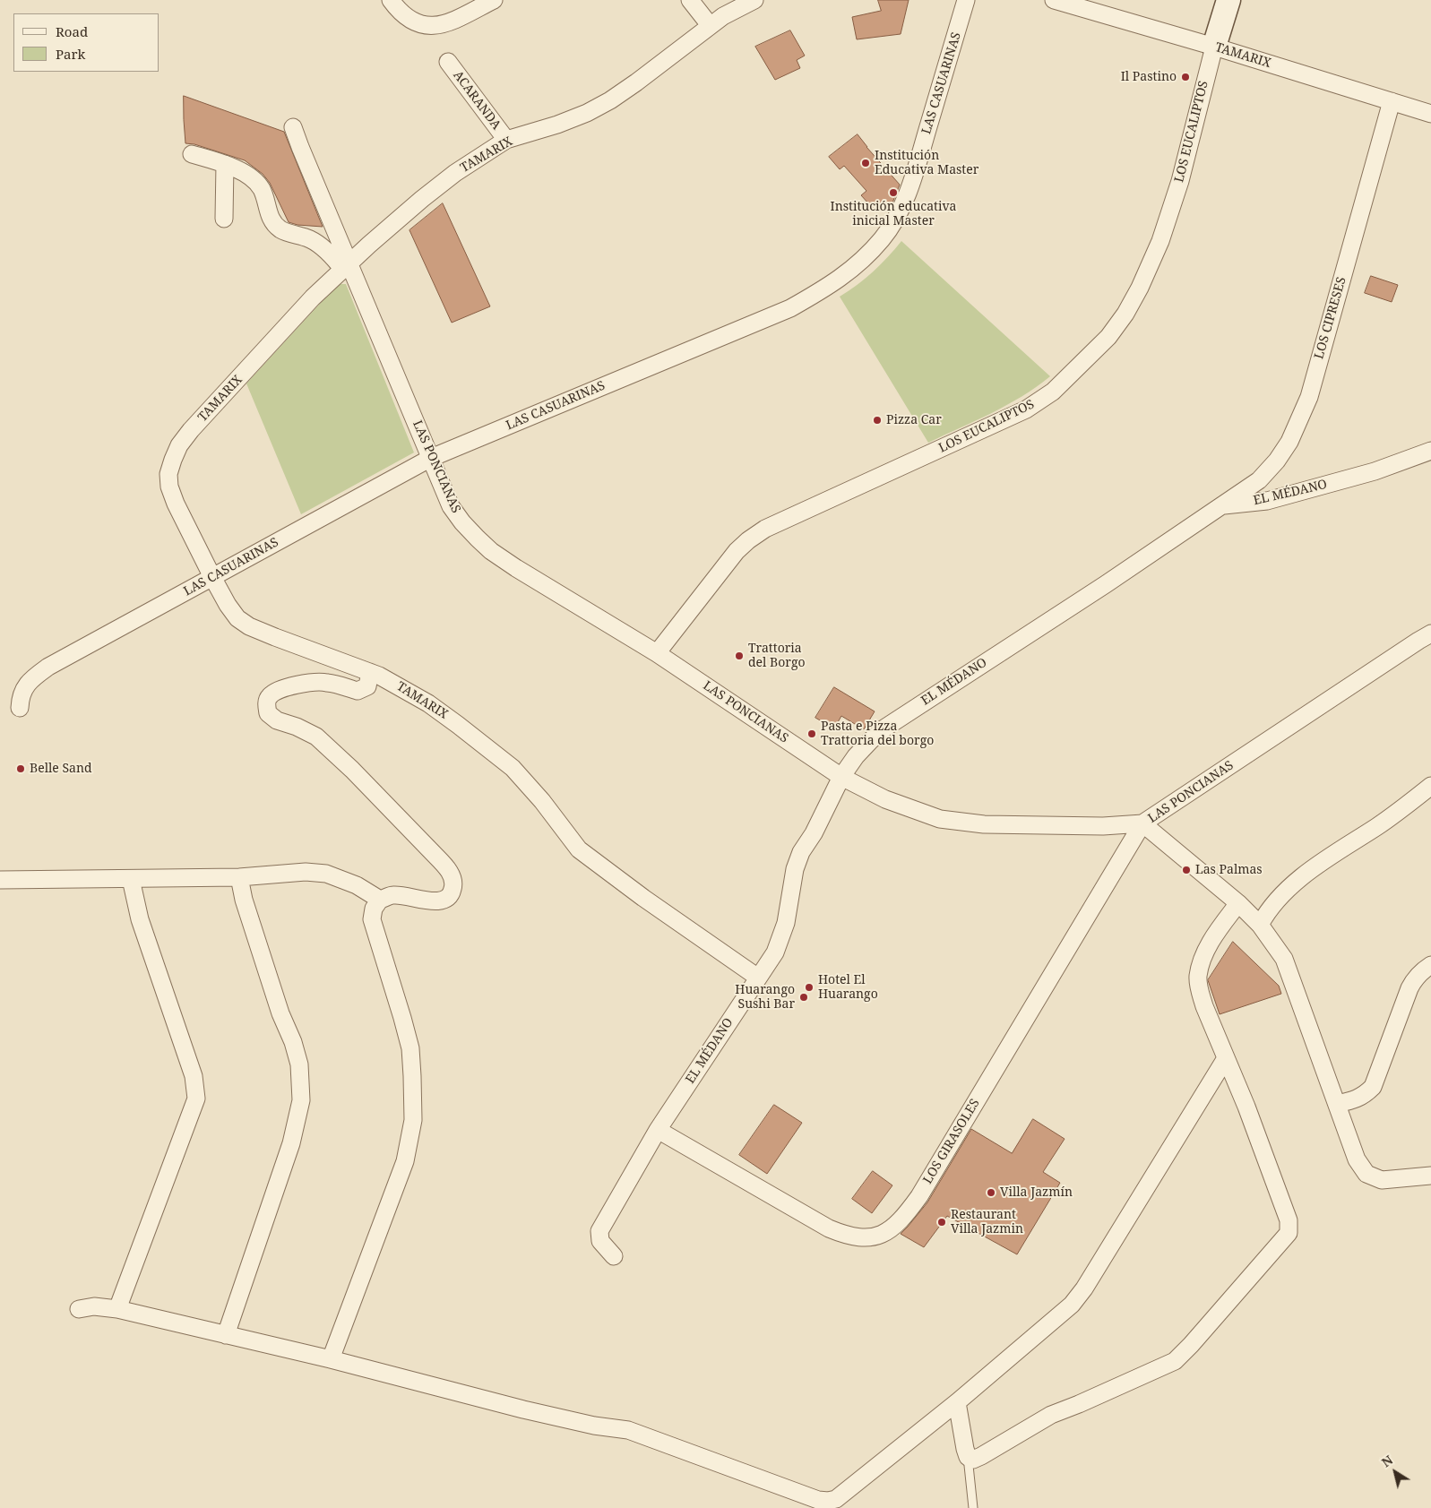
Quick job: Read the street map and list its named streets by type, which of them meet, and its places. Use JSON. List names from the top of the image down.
{
  "streets": {
    "street": [
      "TAMARIX",
      "LAS CASUARINAS",
      "ACARANDA",
      "LOS EUCALIPTOS",
      "LOS CIPRESES",
      "LAS PONCIANAS",
      "EL MÉDANO",
      "LOS GIRASOLES"
    ]
  },
  "crossings": [
    ["TAMARIX", "LAS CASUARINAS"],
    ["TAMARIX", "ACARANDA"],
    ["TAMARIX", "LOS EUCALIPTOS"],
    ["TAMARIX", "LOS CIPRESES"],
    ["TAMARIX", "LAS PONCIANAS"],
    ["TAMARIX", "EL MÉDANO"],
    ["LAS CASUARINAS", "LAS PONCIANAS"],
    ["LOS EUCALIPTOS", "LAS PONCIANAS"],
    ["LOS CIPRESES", "EL MÉDANO"],
    ["LAS PONCIANAS", "EL MÉDANO"],
    ["LAS PONCIANAS", "LOS GIRASOLES"],
    ["EL MÉDANO", "LOS GIRASOLES"]
  ],
  "places": [
    "Il Pastino",
    "Institución Educativa Master",
    "Institución educativa inicial Master",
    "Pizza Car",
    "Trattoria del Borgo",
    "Pasta e Pizza Trattoria del borgo",
    "Belle Sand",
    "Las Palmas",
    "Hotel El Huarango",
    "Huarango Sushi Bar",
    "Villa Jazmín",
    "Restaurant Villa Jazmin"
  ],
  "legend": ["Road", "Park"],
  "north": "top left"
}
